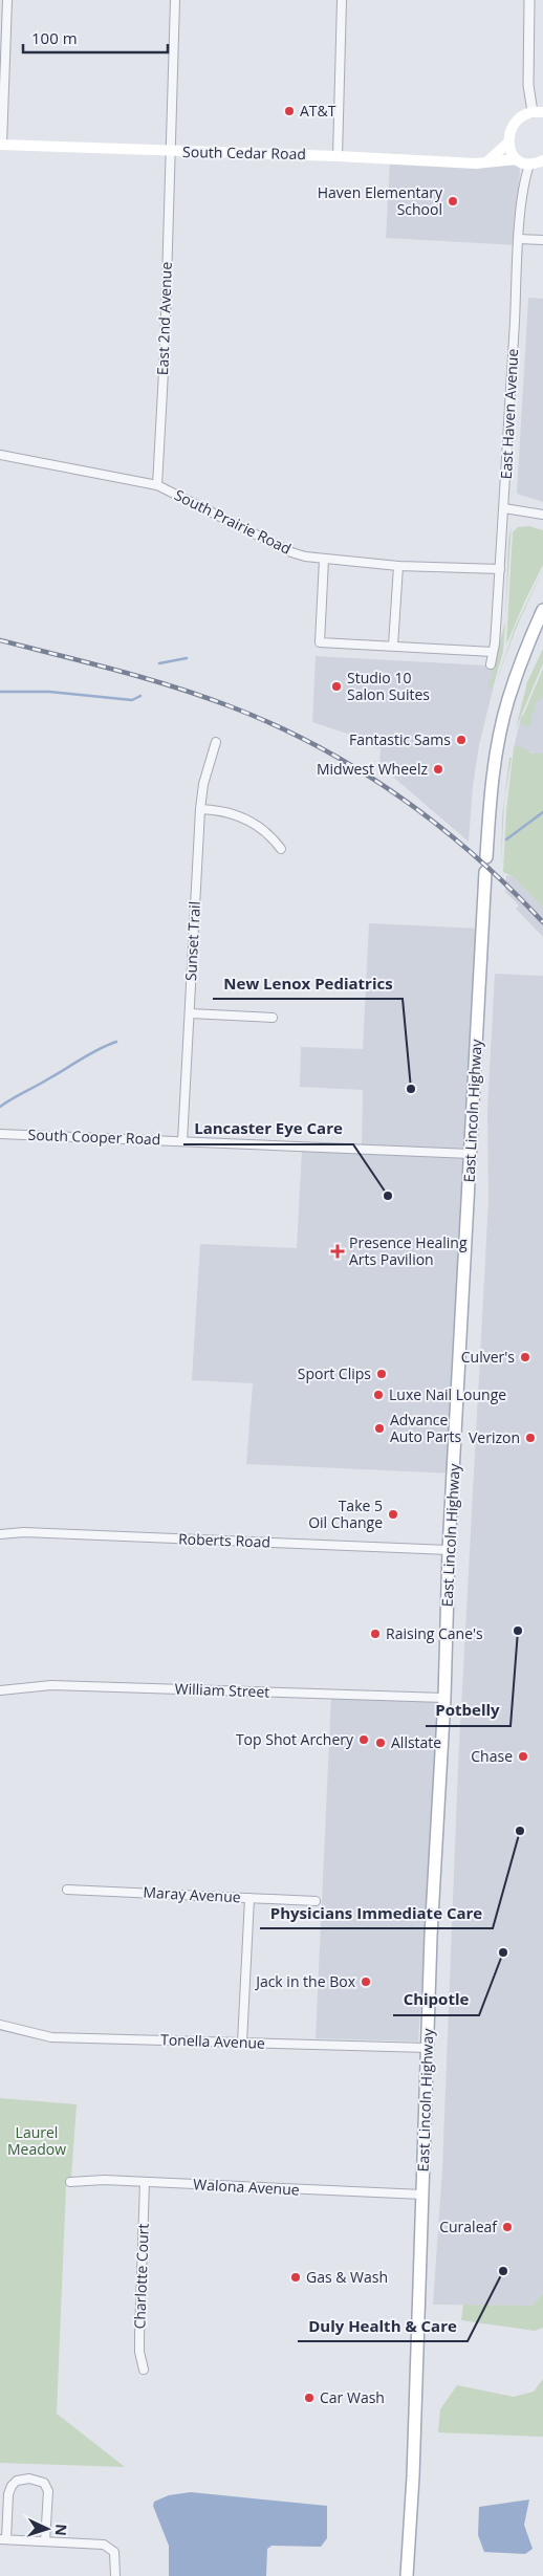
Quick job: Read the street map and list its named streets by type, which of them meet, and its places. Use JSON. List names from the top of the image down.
{
  "streets": {
    "main road": ["South Cedar Road", "East Lincoln Highway"],
    "street": [
      "East 2nd Avenue",
      "East Haven Avenue",
      "South Prairie Road",
      "Sunset Trail",
      "South Cooper Road",
      "Roberts Road",
      "William Street",
      "Maray Avenue",
      "Tonella Avenue",
      "Walona Avenue",
      "Charlotte Court"
    ]
  },
  "crossings": [
    ["South Cedar Road", "East 2nd Avenue"],
    ["East 2nd Avenue", "South Prairie Road"],
    ["East Haven Avenue", "South Prairie Road"],
    ["Sunset Trail", "South Cooper Road"],
    ["East Lincoln Highway", "South Cooper Road"],
    ["East Lincoln Highway", "Roberts Road"],
    ["East Lincoln Highway", "William Street"],
    ["East Lincoln Highway", "Tonella Avenue"],
    ["East Lincoln Highway", "Walona Avenue"],
    ["Walona Avenue", "Charlotte Court"]
  ],
  "parks": ["Laurel Meadow"],
  "places": {
    "other": [
      "AT&T",
      "Haven Elementary School",
      "Studio 10 Salon Suites",
      "Fantastic Sams",
      "Midwest Wheelz",
      "New Lenox Pediatrics",
      "Lancaster Eye Care",
      "Culver's",
      "Sport Clips",
      "Luxe Nail Lounge",
      "Advance Auto Parts",
      "Verizon",
      "Take 5 Oil Change",
      "Potbelly",
      "Raising Cane's",
      "Top Shot Archery",
      "Allstate",
      "Chase",
      "Physicians Immediate Care",
      "Chipotle",
      "Jack in the Box",
      "Curaleaf",
      "Duly Health & Care",
      "Gas & Wash",
      "Car Wash"
    ],
    "health": ["Presence Healing Arts Pavilion"]
  },
  "scale_bar": "100 m",
  "north": "right"
}
